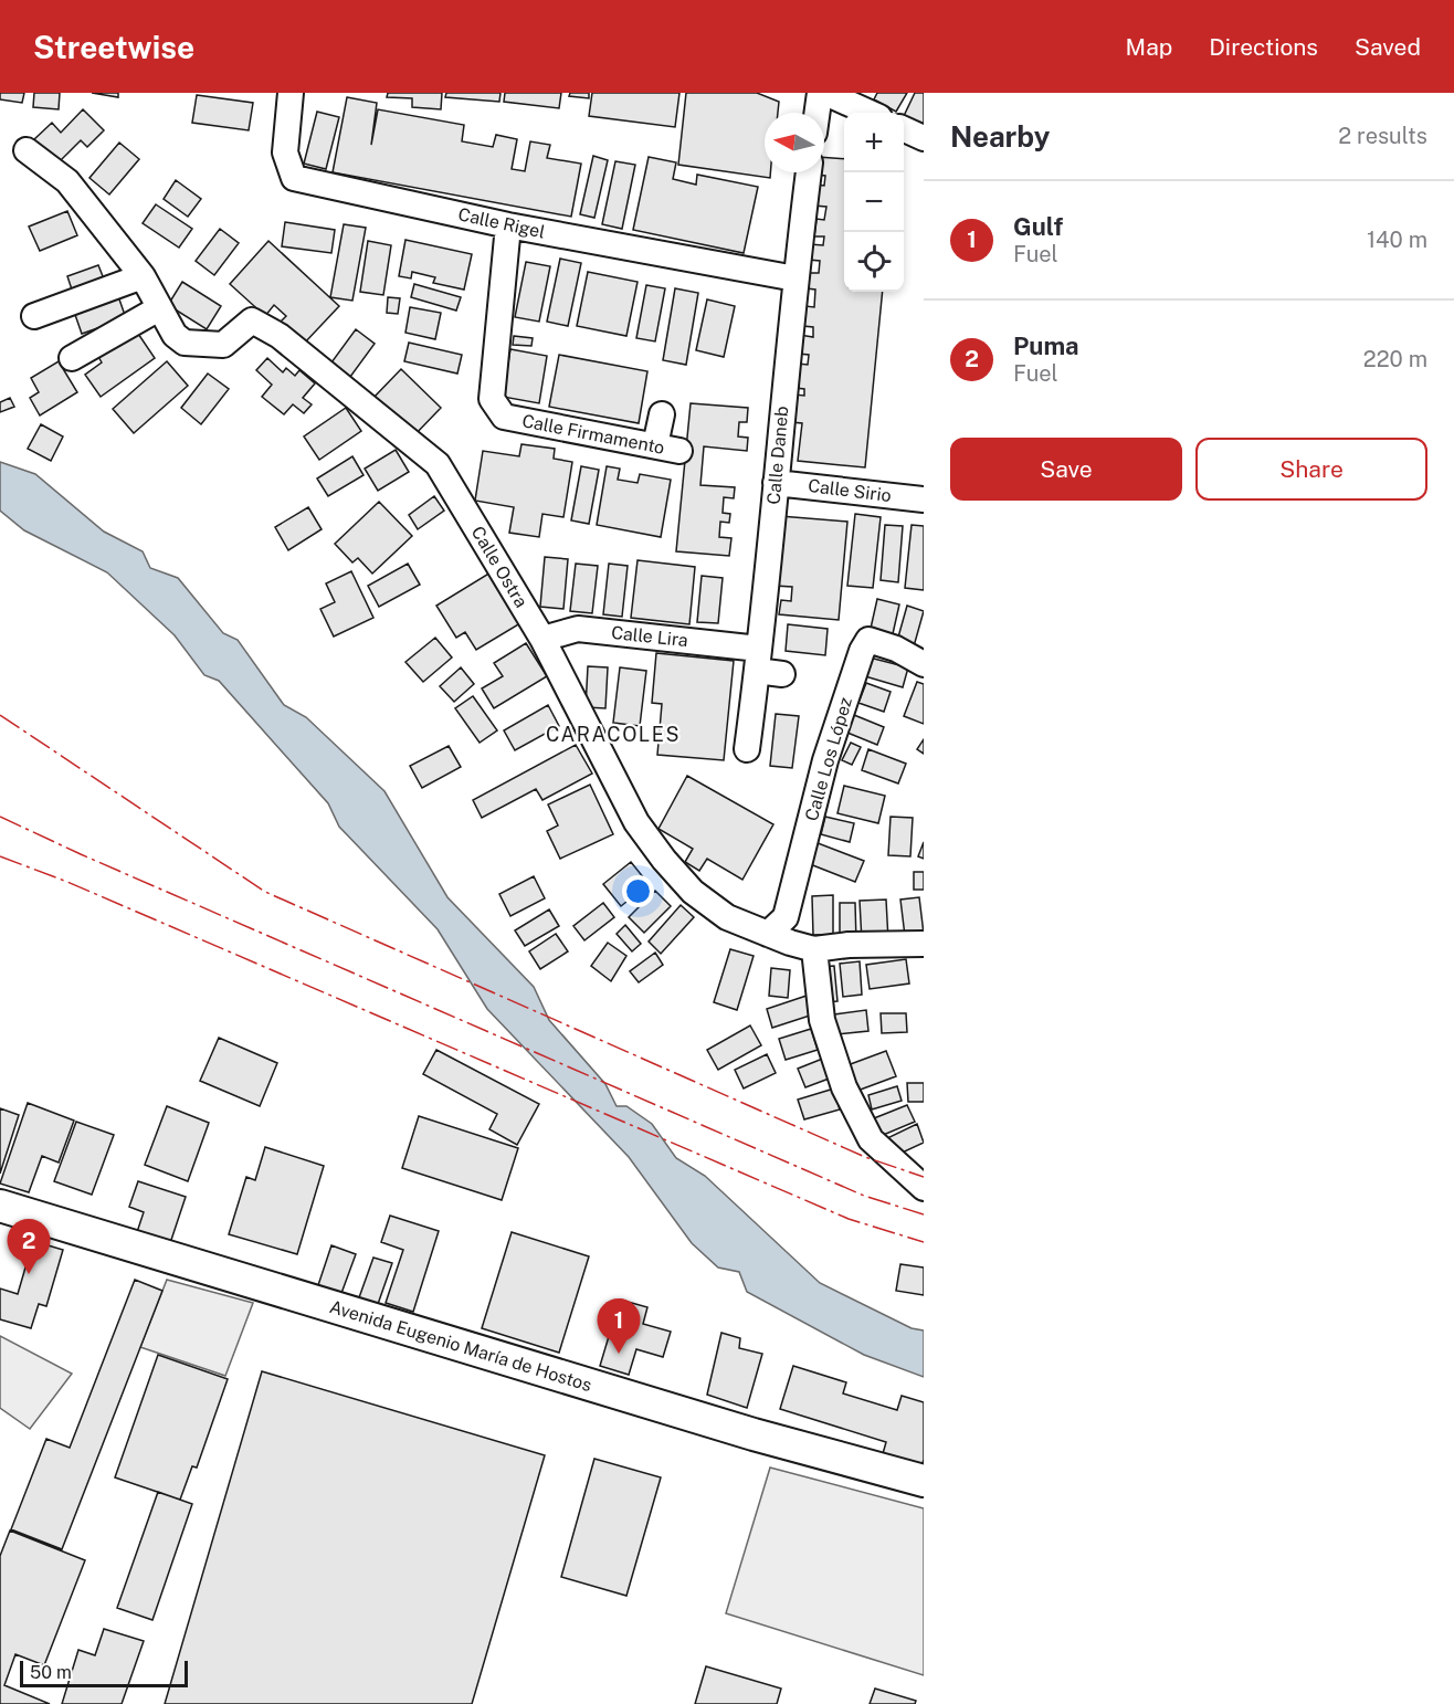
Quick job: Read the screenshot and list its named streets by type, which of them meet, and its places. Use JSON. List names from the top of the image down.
{
  "streets": {
    "main road": ["Avenida Eugenio María de Hostos"],
    "street": [
      "Calle Rigel",
      "Calle Firmamento",
      "Calle Daneb",
      "Calle Sirio",
      "Calle Ostra",
      "Calle Lira",
      "Calle Los López"
    ]
  },
  "crossings": [
    ["Calle Rigel", "Calle Firmamento"],
    ["Calle Rigel", "Calle Daneb"],
    ["Calle Daneb", "Calle Sirio"],
    ["Calle Daneb", "Calle Lira"],
    ["Calle Ostra", "Calle Lira"],
    ["Calle Ostra", "Calle Los López"]
  ],
  "districts": ["CARACOLES"],
  "scale_bar": "50 m",
  "north": "left",
  "page": {
    "header": "Streetwise",
    "nav": ["Map", "Directions", "Saved"],
    "heading": ["Nearby", "2 results"],
    "map_buttons": ["+", "−"],
    "list": [
      {
        "mark": "1",
        "name": "Gulf",
        "note": "Fuel",
        "value": "140 m"
      },
      {
        "mark": "2",
        "name": "Puma",
        "note": "Fuel",
        "value": "220 m"
      }
    ],
    "buttons": ["Save", "Share"],
    "pins": ["2", "1"],
    "scale": "50 m"
  }
}
